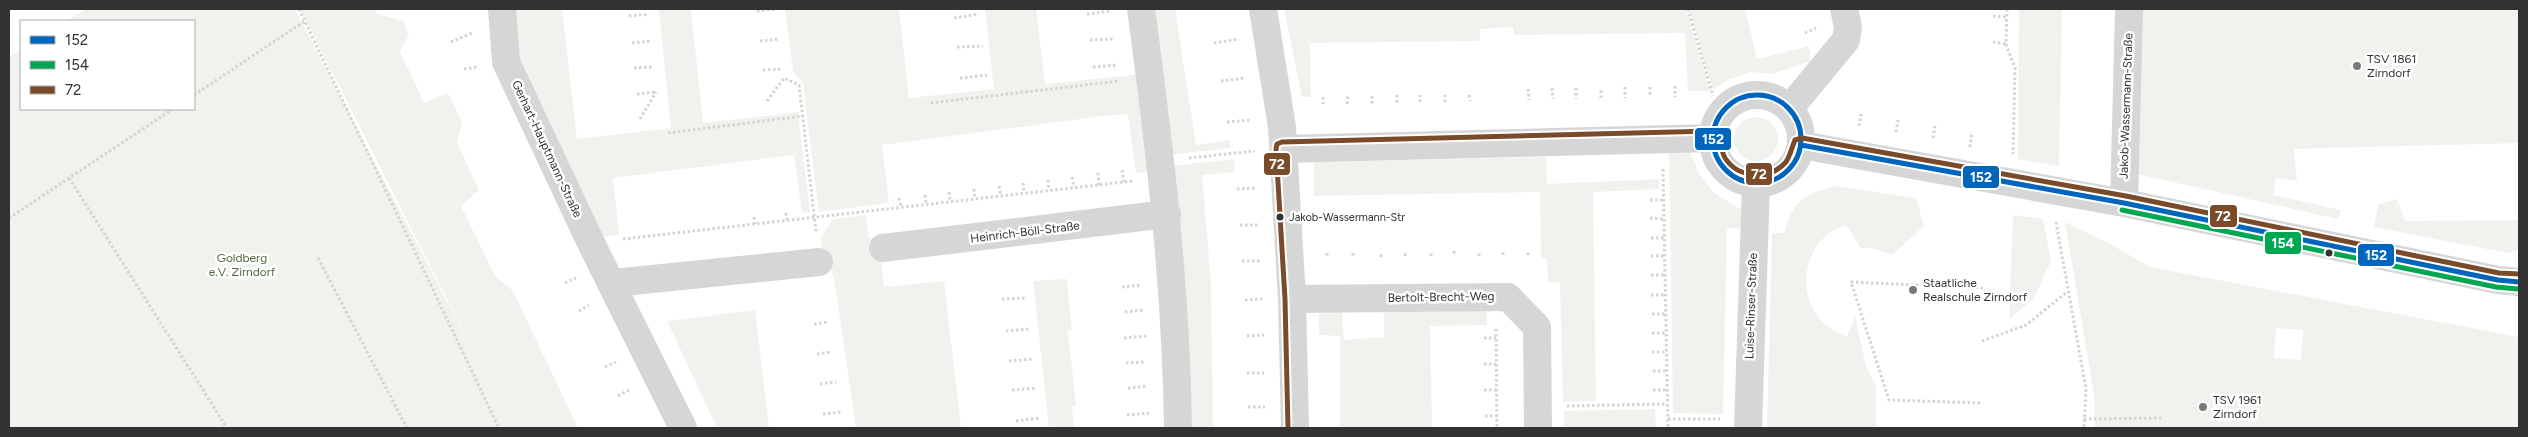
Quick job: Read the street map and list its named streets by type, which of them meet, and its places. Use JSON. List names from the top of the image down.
{
  "streets": {
    "street": [
      "Jakob-Wassermann-Straße",
      "Gerhart-Hauptmann-Straße",
      "Heinrich-Böll-Straße",
      "Bertolt-Brecht-Weg",
      "Luise-Rinser-Straße"
    ]
  },
  "parks": ["Goldberg e.V. Zirndorf"],
  "places": [
    "TSV 1861 Zirndorf",
    "Jakob-Wassermann-Str",
    "Staatliche Realschule Zirndorf",
    "TSV 1961 Zirndorf"
  ],
  "lines": ["transit line 152", "transit line 72", "transit line 154"],
  "legend": ["152", "154", "72"]
}
